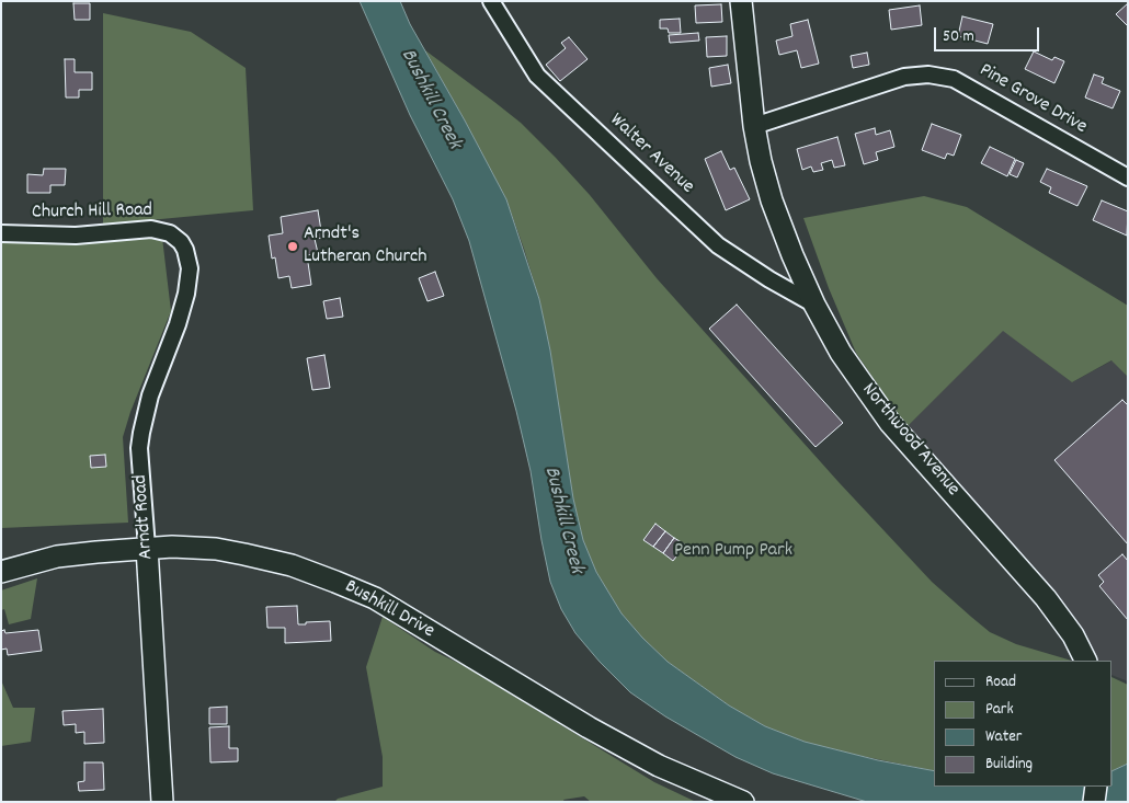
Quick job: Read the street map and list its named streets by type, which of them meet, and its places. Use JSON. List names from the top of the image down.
{
  "streets": {
    "street": [
      "Pine Grove Drive",
      "Walter Avenue",
      "Church Hill Road",
      "Northwood Avenue",
      "Arndt Road",
      "Bushkill Drive"
    ]
  },
  "crossings": [
    ["Pine Grove Drive", "Northwood Avenue"],
    ["Walter Avenue", "Northwood Avenue"],
    ["Church Hill Road", "Arndt Road"],
    ["Arndt Road", "Bushkill Drive"]
  ],
  "water": ["Bushkill Creek"],
  "parks": ["Penn Pump Park"],
  "places": ["Arndt's Lutheran Church"],
  "legend": [
    "Road",
    "Park",
    "Water",
    "Building"
  ],
  "scale_bar": "50 m"
}
